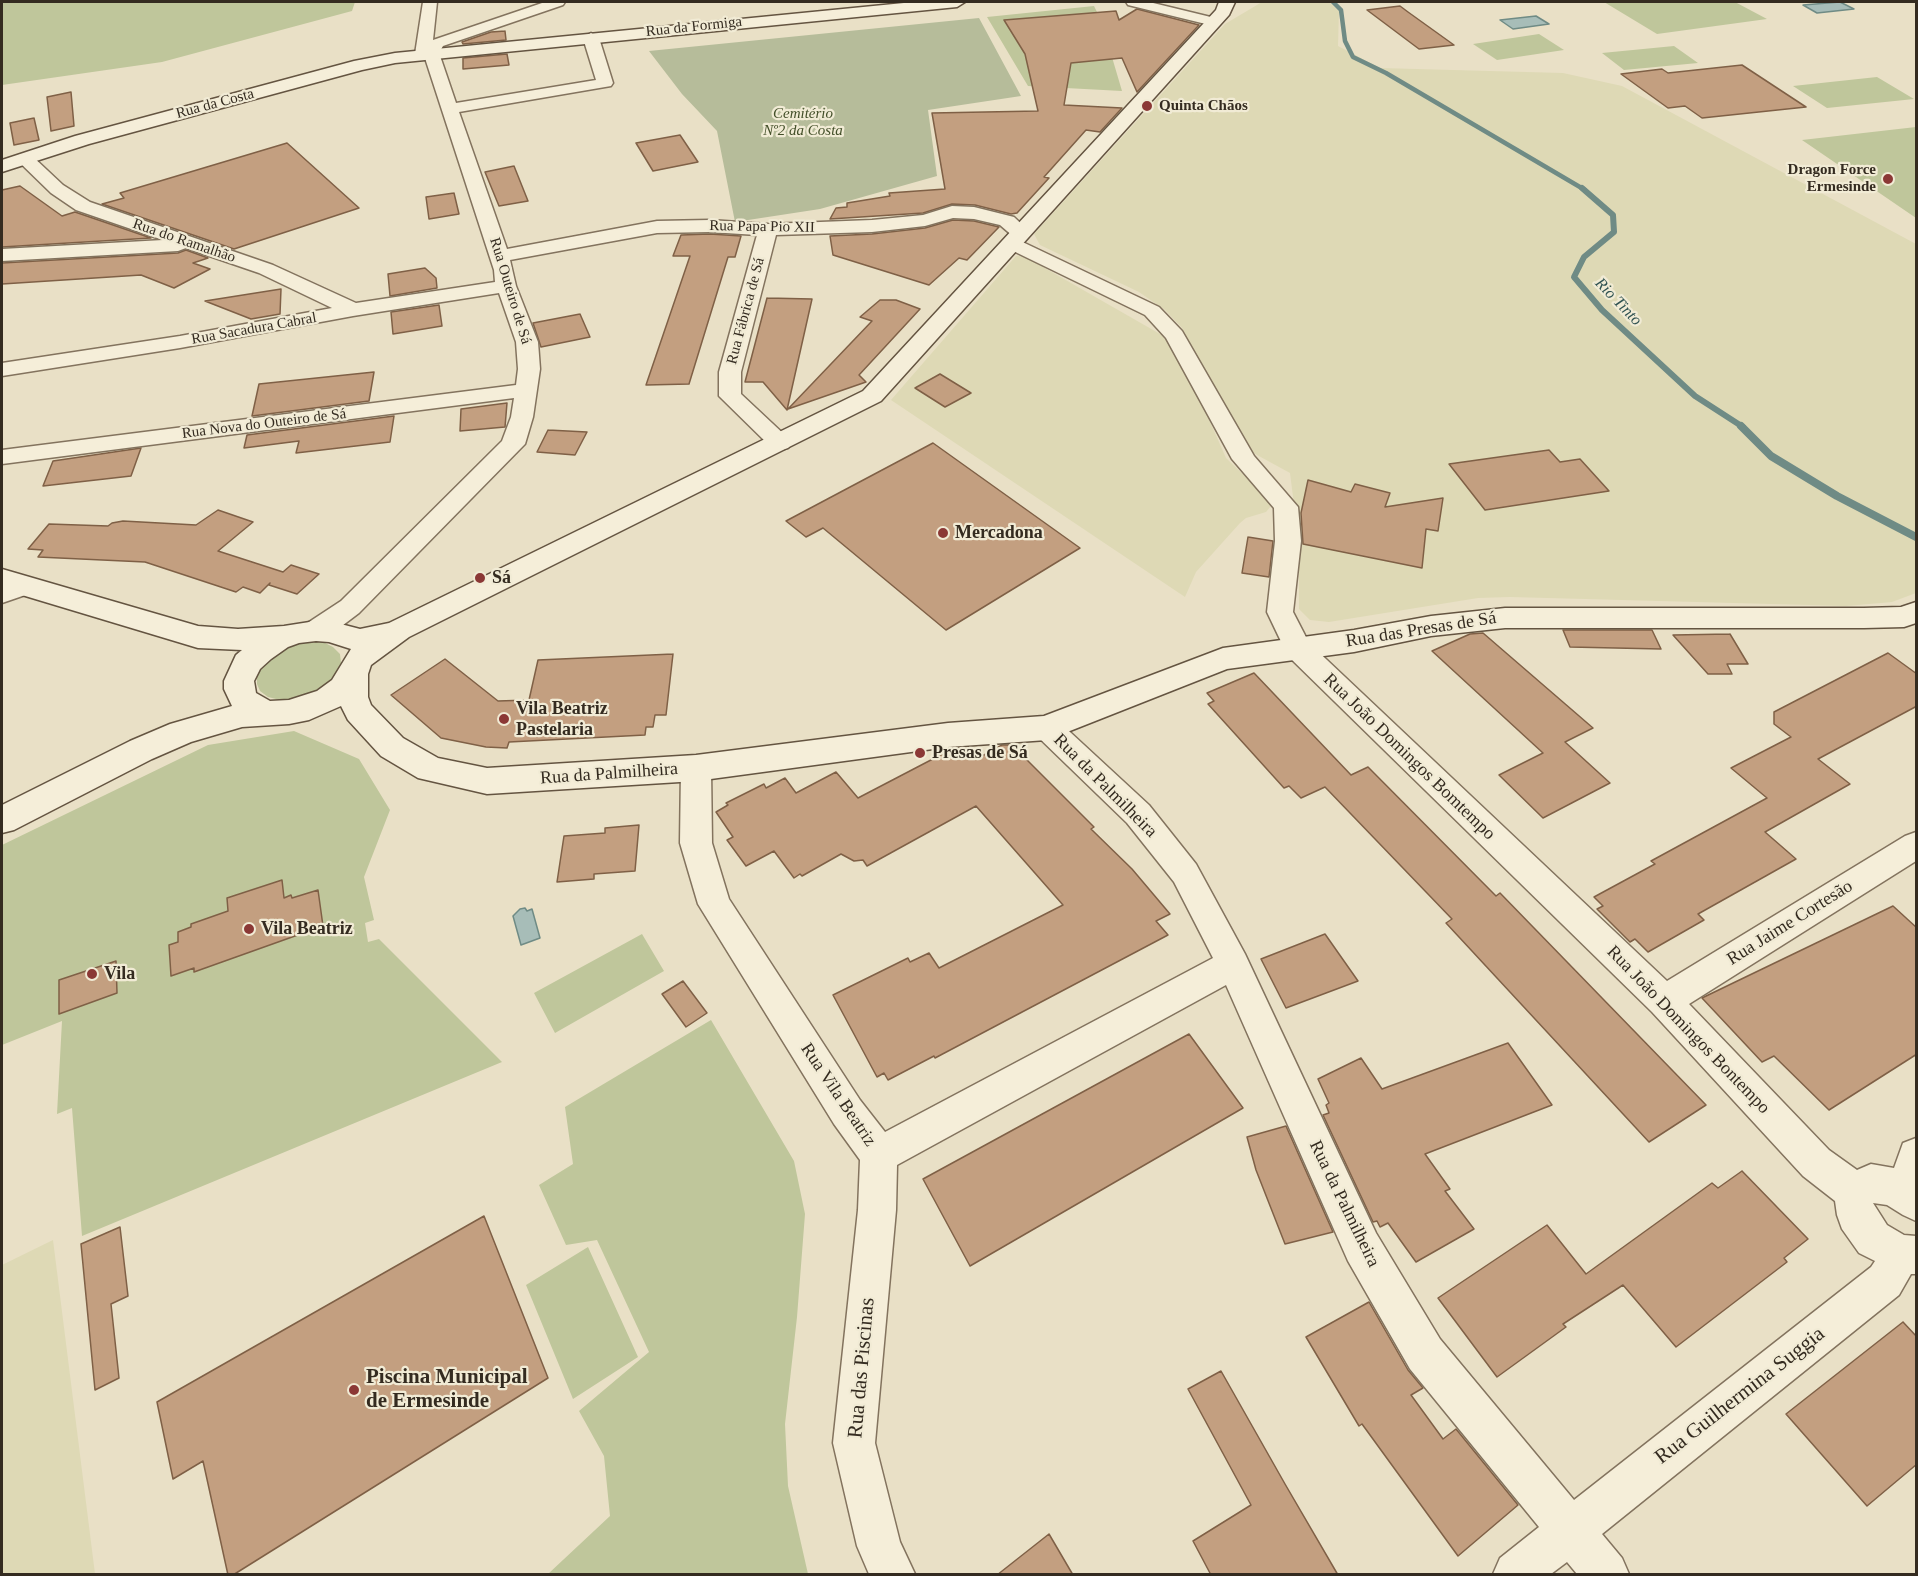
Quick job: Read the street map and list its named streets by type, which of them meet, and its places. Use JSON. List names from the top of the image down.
{
  "streets": {
    "street": [
      "Rua da Formiga",
      "Rua da Costa",
      "Rua Papa Pio XII",
      "Rua do Ramalhão",
      "Rua Outeiro de Sá",
      "Rua Fábrica de Sá",
      "Rua Sacadura Cabral",
      "Rua Nova do Outeiro de Sá",
      "Rua das Presas de Sá",
      "Rua João Domingos Bomtempo",
      "Rua da Palmilheira",
      "Rua Jaime Cortesão",
      "Rua João Domingos Bontempo",
      "Rua Vila Beatriz",
      "Rua das Piscinas",
      "Rua Guilhermina Suggia"
    ]
  },
  "crossings": [
    ["Rua da Formiga", "Rua da Costa"],
    ["Rua da Formiga", "Rua Outeiro de Sá"],
    ["Rua da Costa", "Rua do Ramalhão"],
    ["Rua da Costa", "Rua Outeiro de Sá"],
    ["Rua Papa Pio XII", "Rua Outeiro de Sá"],
    ["Rua Papa Pio XII", "Rua Fábrica de Sá"],
    ["Rua Papa Pio XII", "Rua das Presas de Sá"],
    ["Rua Papa Pio XII", "Rua João Domingos Bomtempo"],
    ["Rua do Ramalhão", "Rua Sacadura Cabral"],
    ["Rua Outeiro de Sá", "Rua Sacadura Cabral"],
    ["Rua Outeiro de Sá", "Rua Nova do Outeiro de Sá"],
    ["Rua Outeiro de Sá", "Rua da Palmilheira"],
    ["Rua das Presas de Sá", "Rua João Domingos Bomtempo"],
    ["Rua das Presas de Sá", "Rua da Palmilheira"],
    ["Rua João Domingos Bomtempo", "Rua João Domingos Bontempo"],
    ["Rua da Palmilheira", "Rua Vila Beatriz"],
    ["Rua da Palmilheira", "Rua Guilhermina Suggia"],
    ["Rua Jaime Cortesão", "Rua João Domingos Bontempo"],
    ["Rua Vila Beatriz", "Rua das Piscinas"]
  ],
  "water": ["Rio Tinto"],
  "parks": ["Cemitério Nº2 da Costa"],
  "places": [
    "Quinta Chãos",
    "Dragon Force Ermesinde",
    "Mercadona",
    "Sá",
    "Vila Beatriz Pastelaria",
    "Presas de Sá",
    "Vila Beatriz",
    "Vila",
    "Piscina Municipal de Ermesinde"
  ]
}
